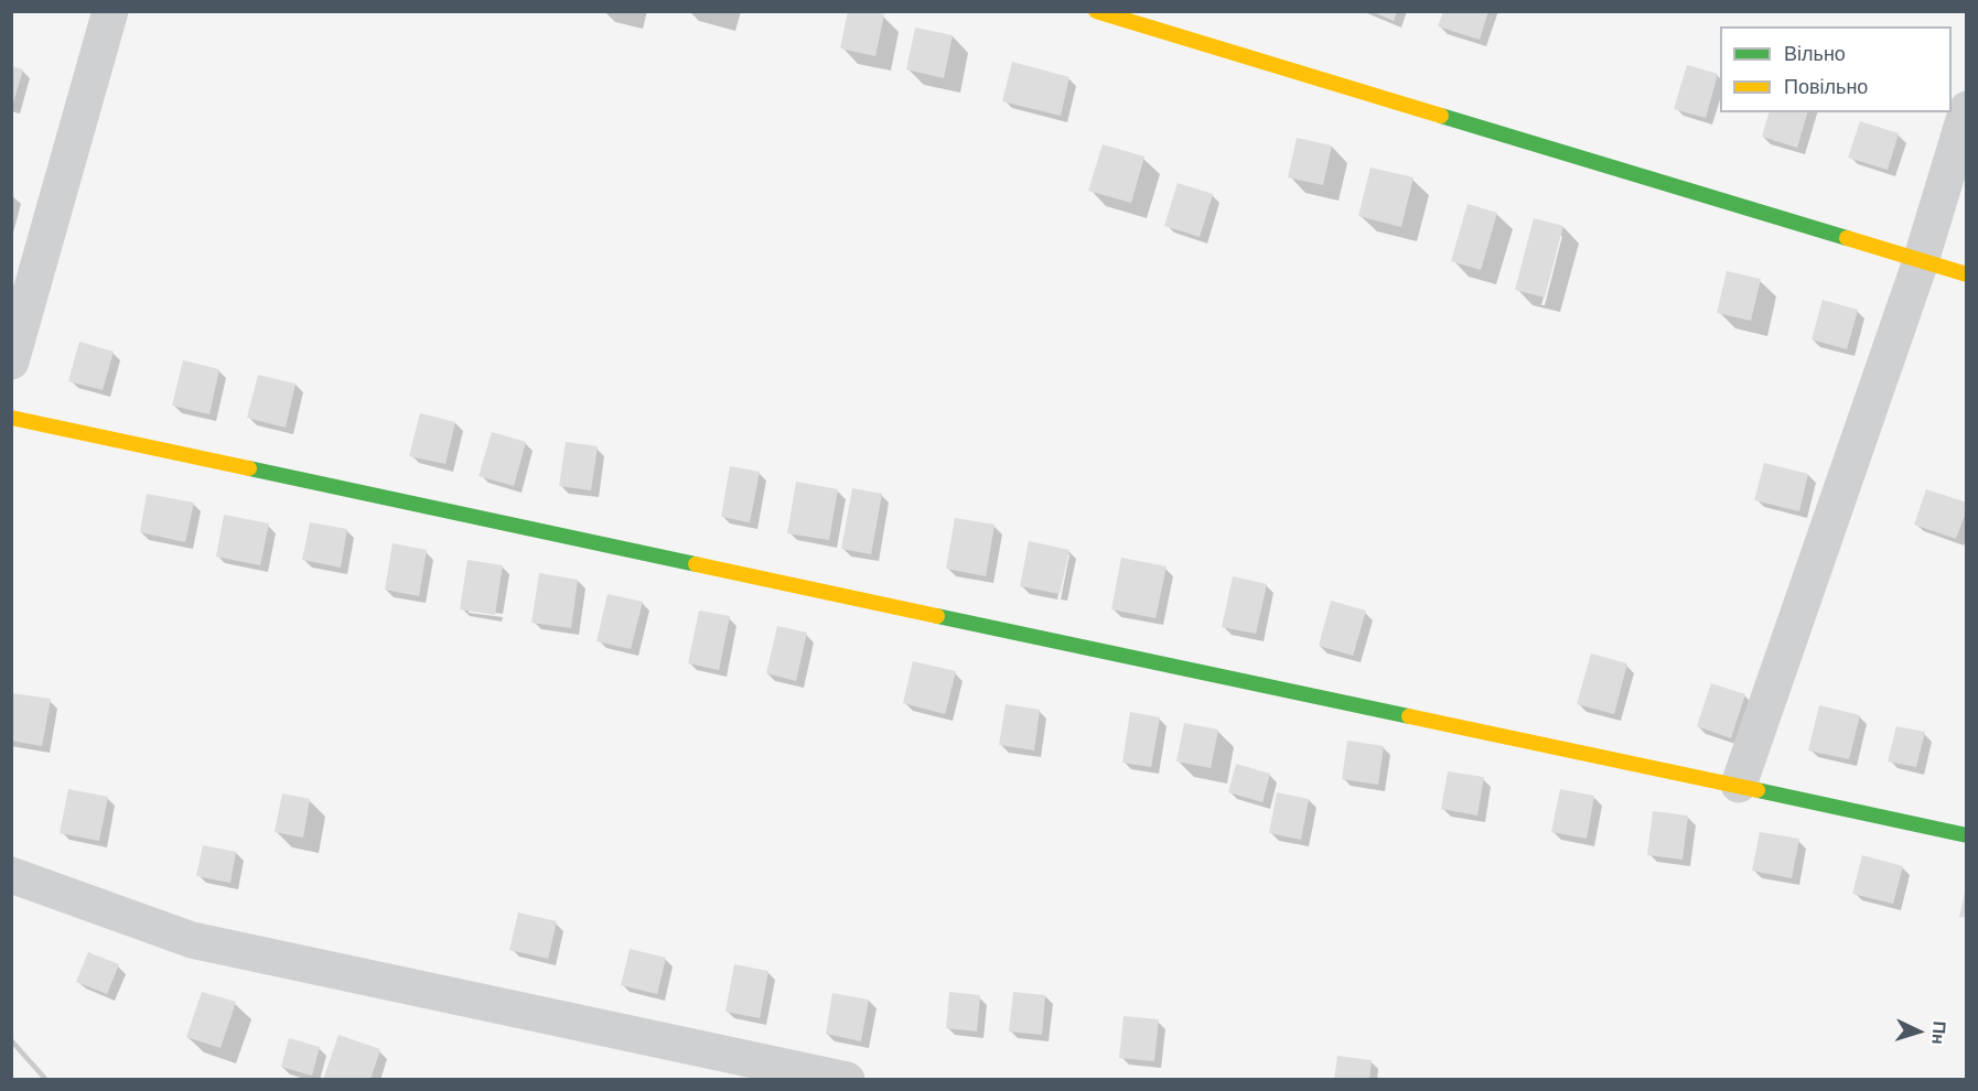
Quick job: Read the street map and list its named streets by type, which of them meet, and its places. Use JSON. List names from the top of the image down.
{
  "legend": ["Вільно", "Повільно"],
  "north": "right"
}
